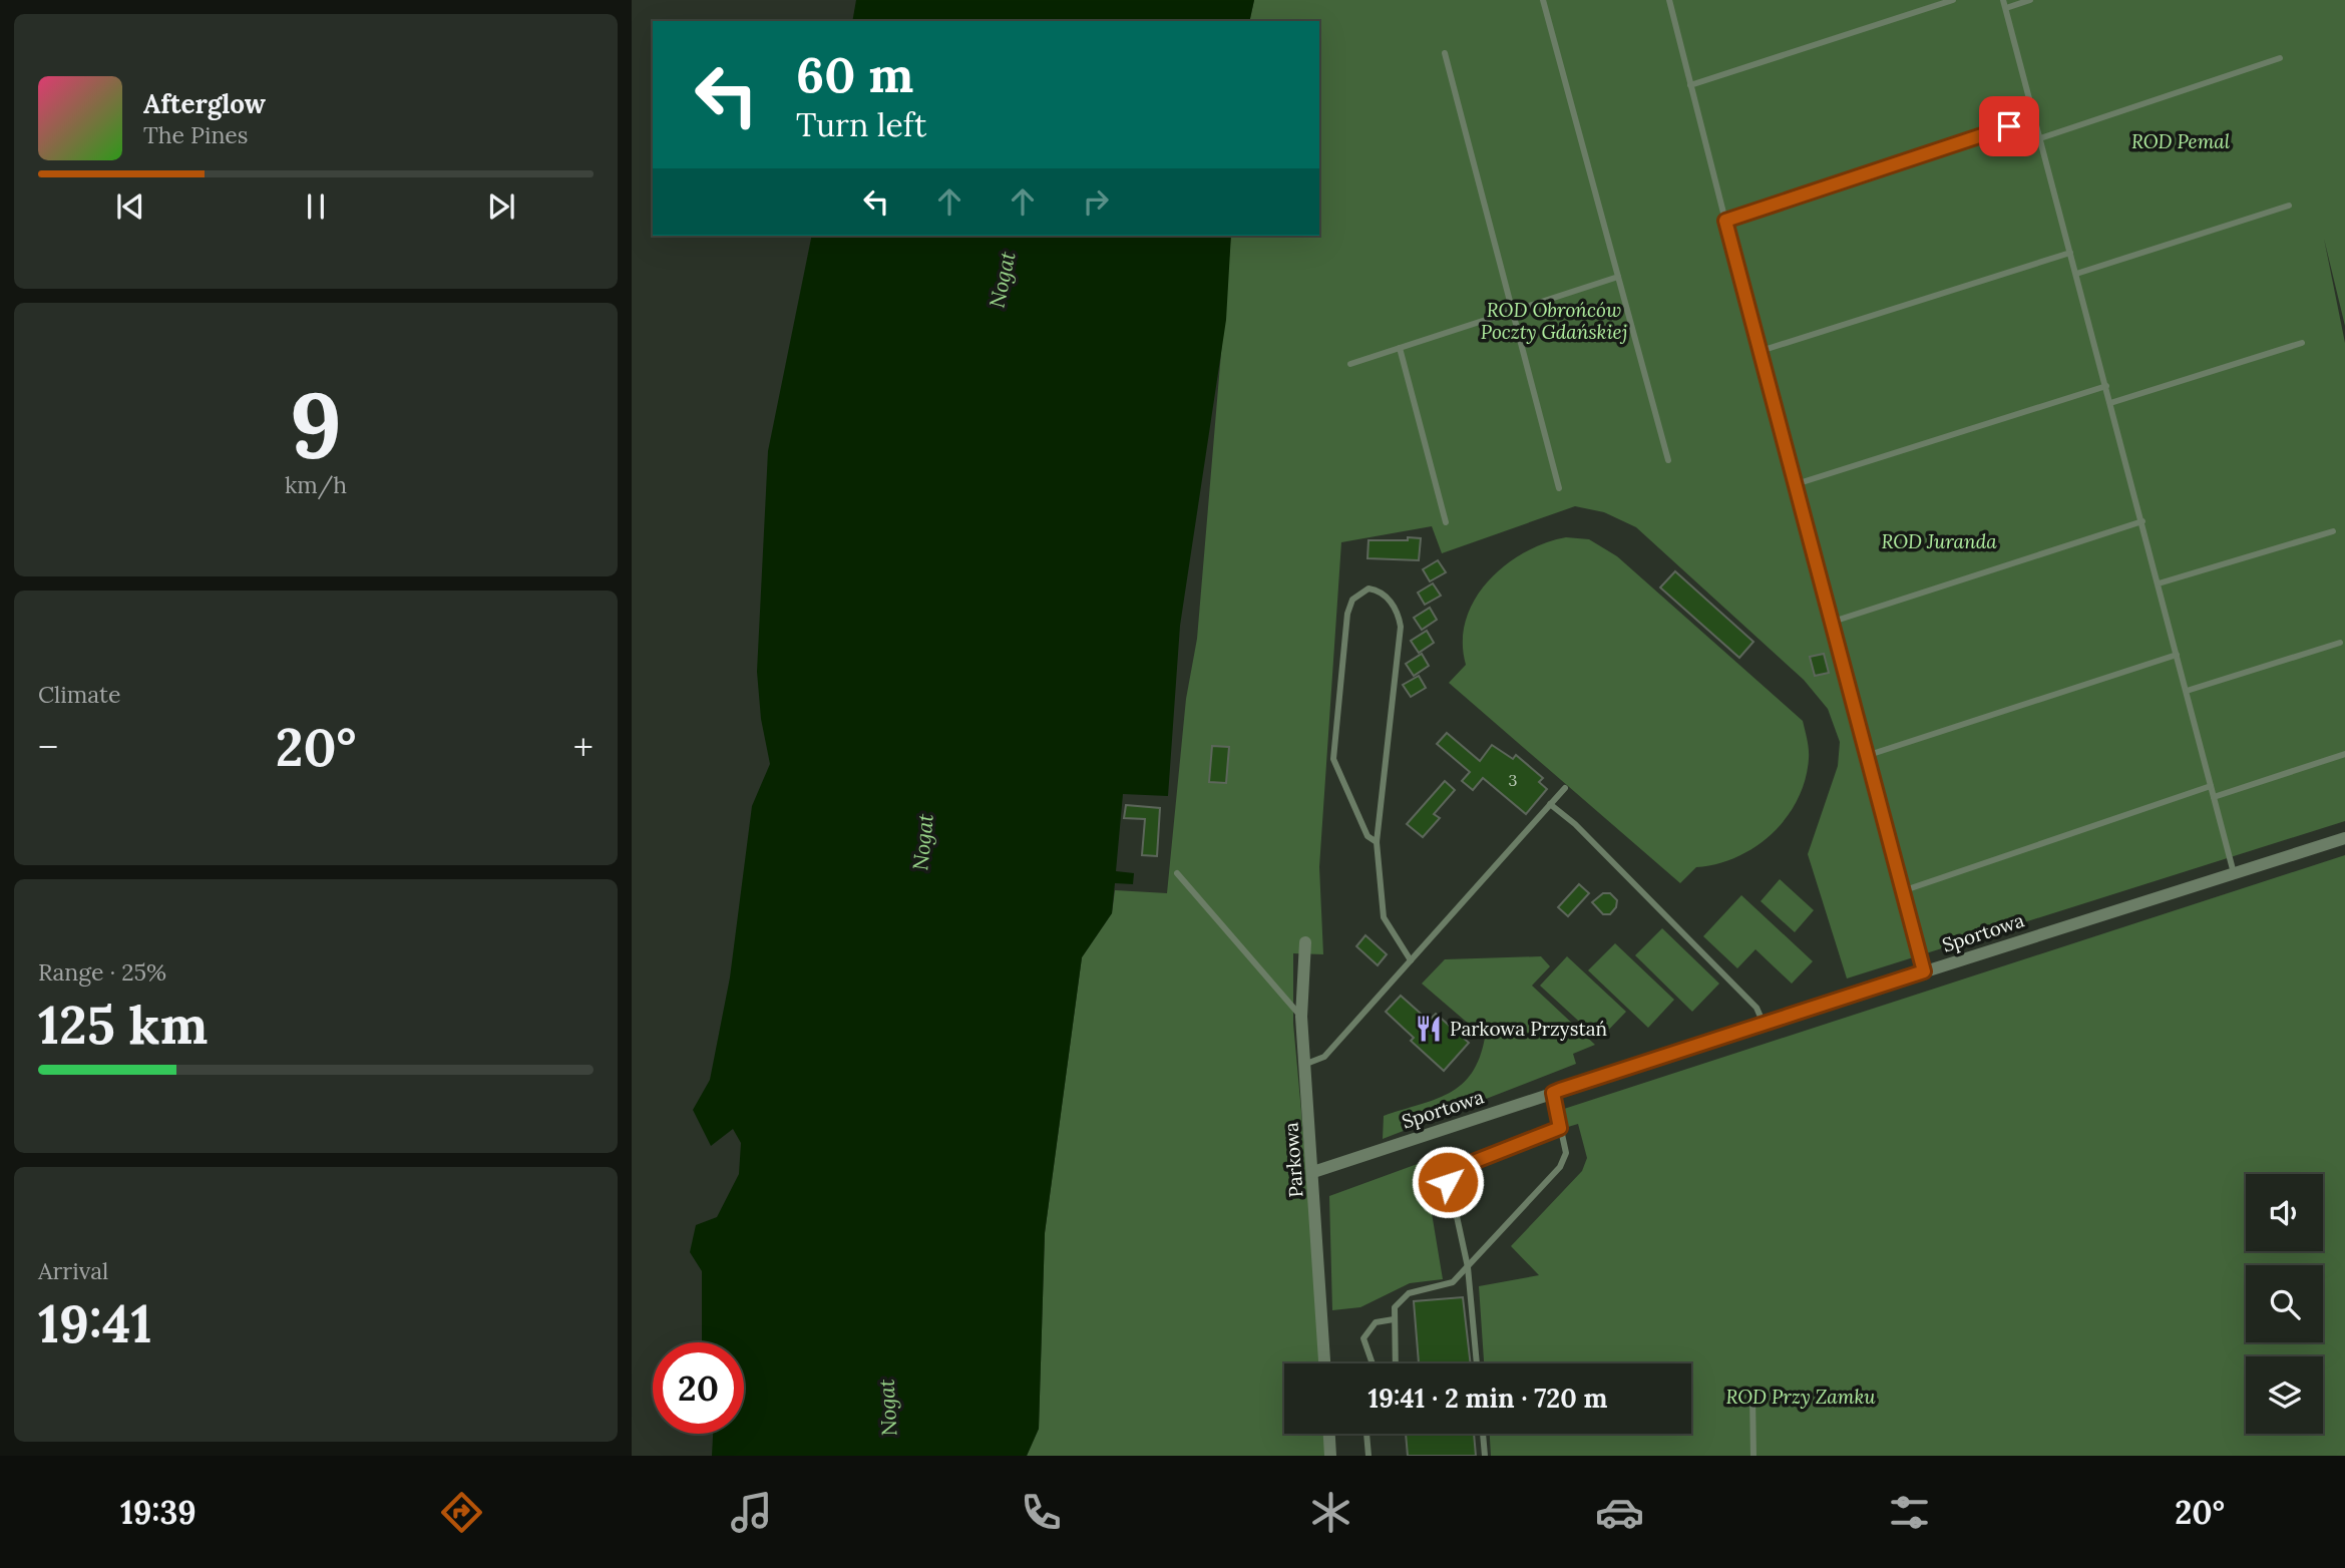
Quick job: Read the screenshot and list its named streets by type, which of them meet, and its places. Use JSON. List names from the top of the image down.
{
  "streets": {
    "street": ["Sportowa", "Parkowa"]
  },
  "crossings": [
    ["Sportowa", "Parkowa"]
  ],
  "water": ["Nogat"],
  "parks": [
    "ROD Pemal",
    "ROD Obrońców Poczty Gdańskiej",
    "ROD Juranda",
    "ROD Przy Zamku"
  ],
  "places": {
    "restaurant": ["Parkowa Przystań"]
  },
  "house_numbers": ["3"],
  "page": {
    "turn": ["60 m", "Turn left"],
    "song": ["Afterglow", "The Pines"],
    "tile": [
      ["9", "km/h"],
      "Climate",
      ["Range · 25%", "125 km"],
      ["Arrival", "19:41"]
    ],
    "heat": ["−", "20°", "+"],
    "limit": "20",
    "trip": "19:41 · 2 min · 720 m",
    "tabs": ["19:39", "20°"]
  }
}
